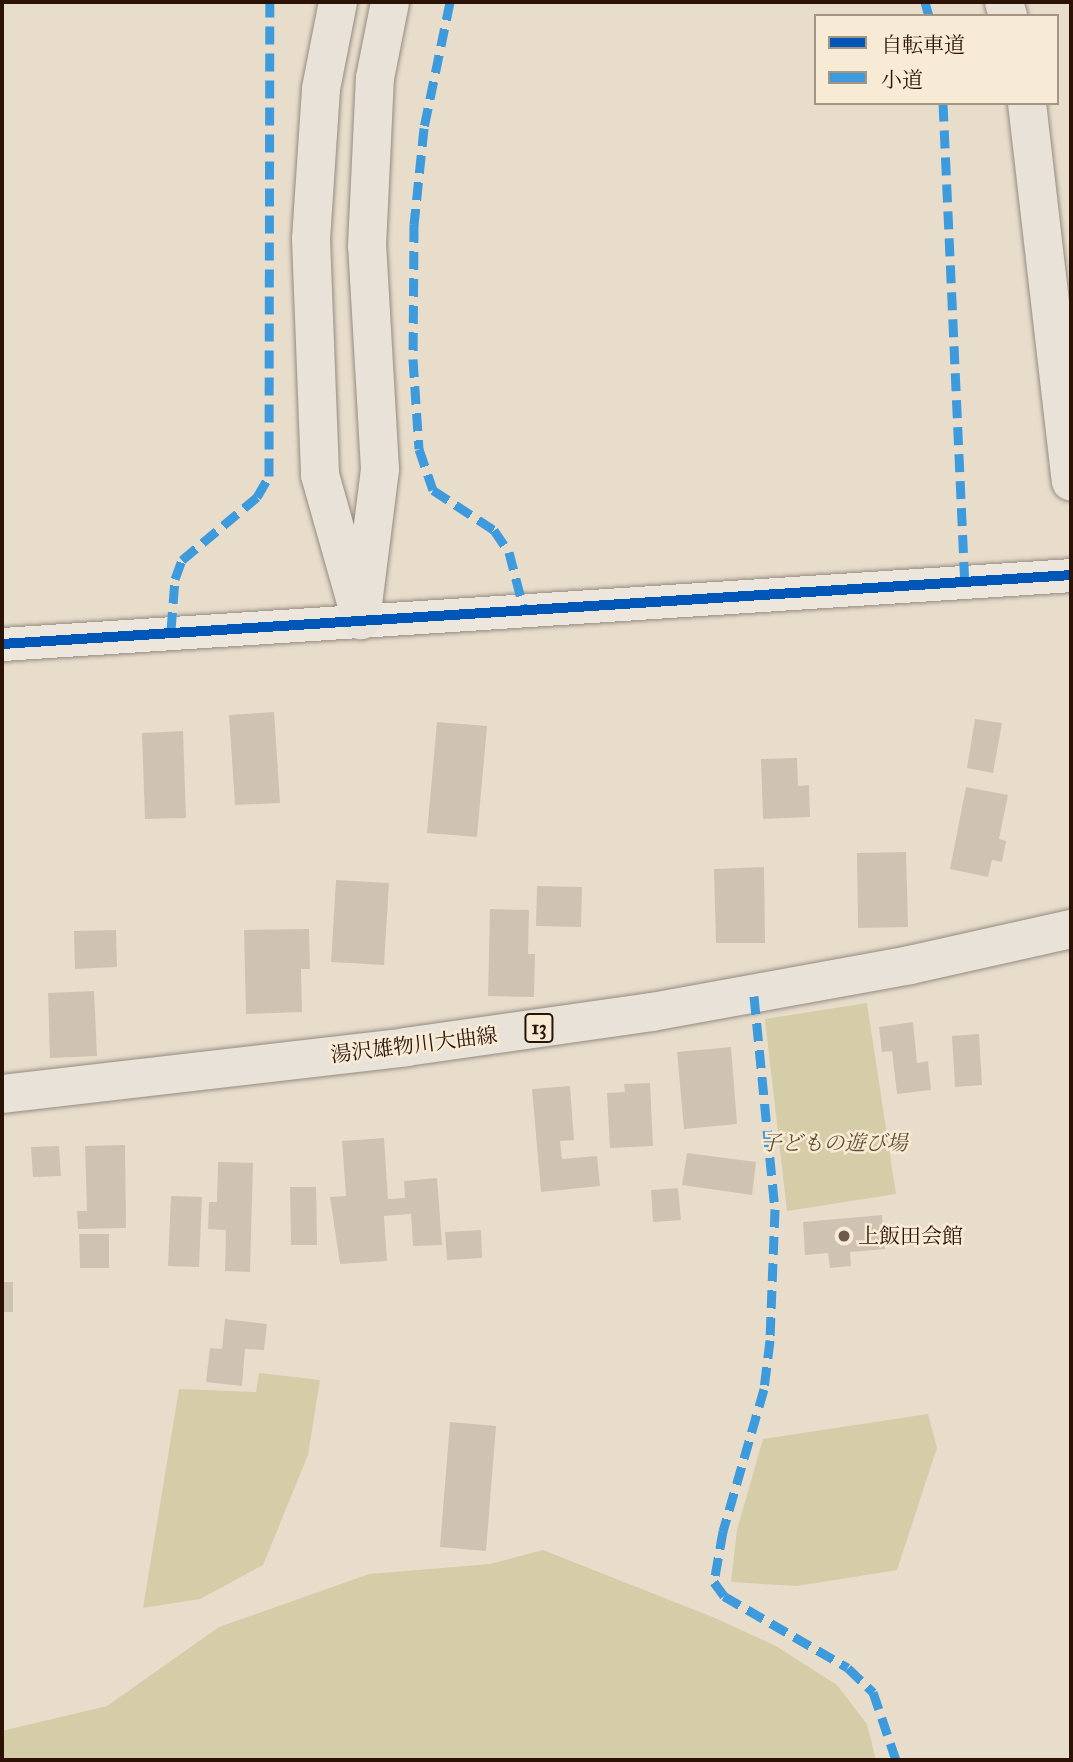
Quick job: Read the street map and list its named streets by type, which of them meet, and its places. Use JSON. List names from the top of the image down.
{
  "streets": {
    "main road": ["13", "湯沢雄物川大曲線"]
  },
  "parks": ["子どもの遊び場"],
  "places": ["上飯田会館"],
  "legend": ["自転車道", "小道"]
}
